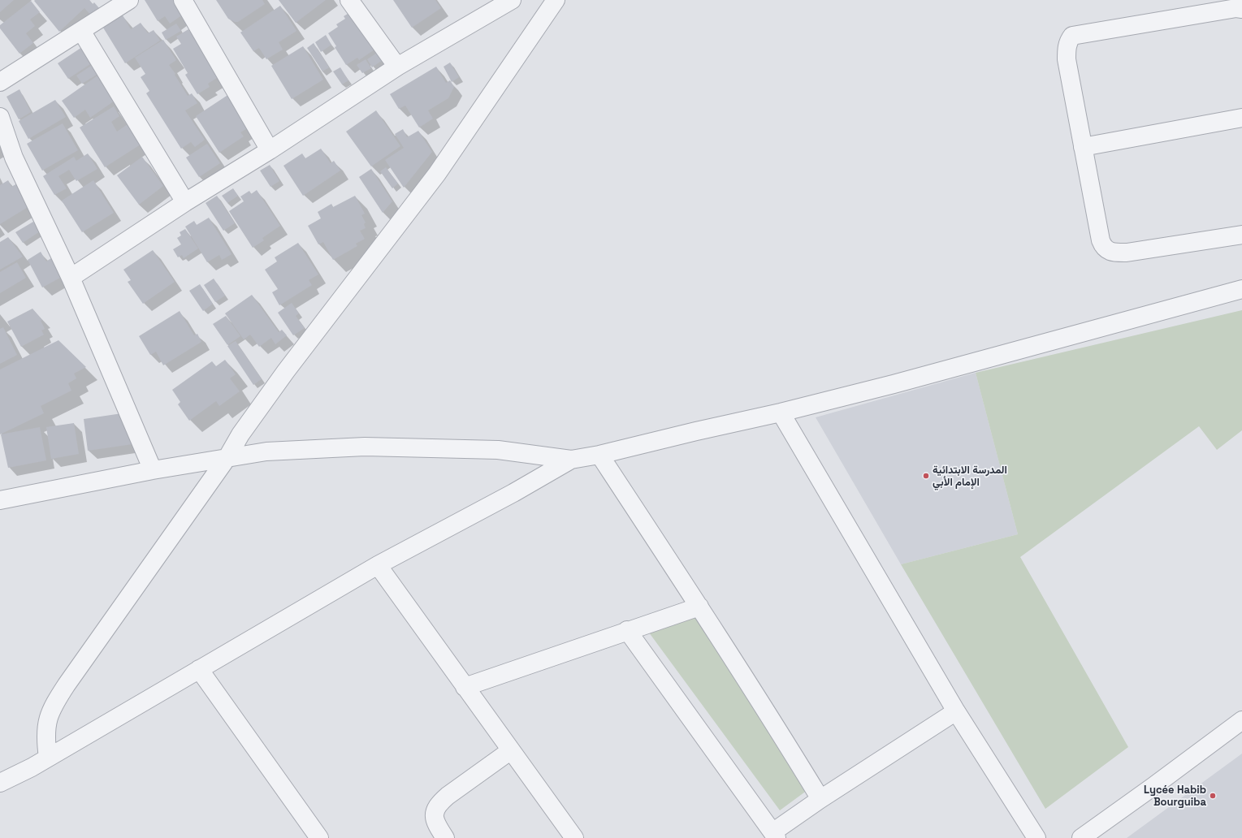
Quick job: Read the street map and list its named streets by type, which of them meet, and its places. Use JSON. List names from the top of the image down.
{
  "places": ["المدرسة الابتدائية الإمام الأبي", "Lycée Habib Bourguiba"]
}
